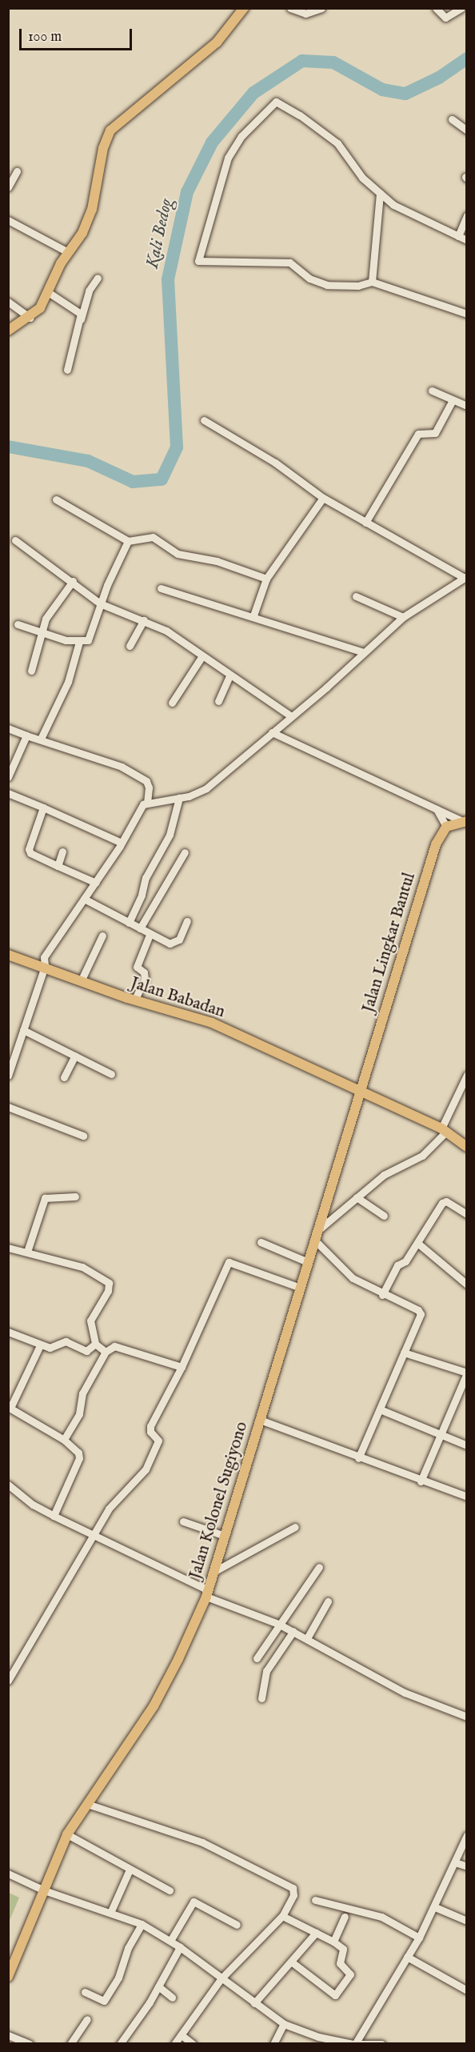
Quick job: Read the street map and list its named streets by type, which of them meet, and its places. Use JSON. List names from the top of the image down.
{
  "streets": {
    "main road": ["Jalan Lingkar Bantul", "Jalan Babadan", "Jalan Kolonel Sugiyono"]
  },
  "crossings": [
    ["Jalan Lingkar Bantul", "Jalan Babadan"],
    ["Jalan Lingkar Bantul", "Jalan Kolonel Sugiyono"],
    ["Jalan Babadan", "Jalan Kolonel Sugiyono"]
  ],
  "water": ["Kali Bedog"],
  "scale_bar": "100 m"
}
